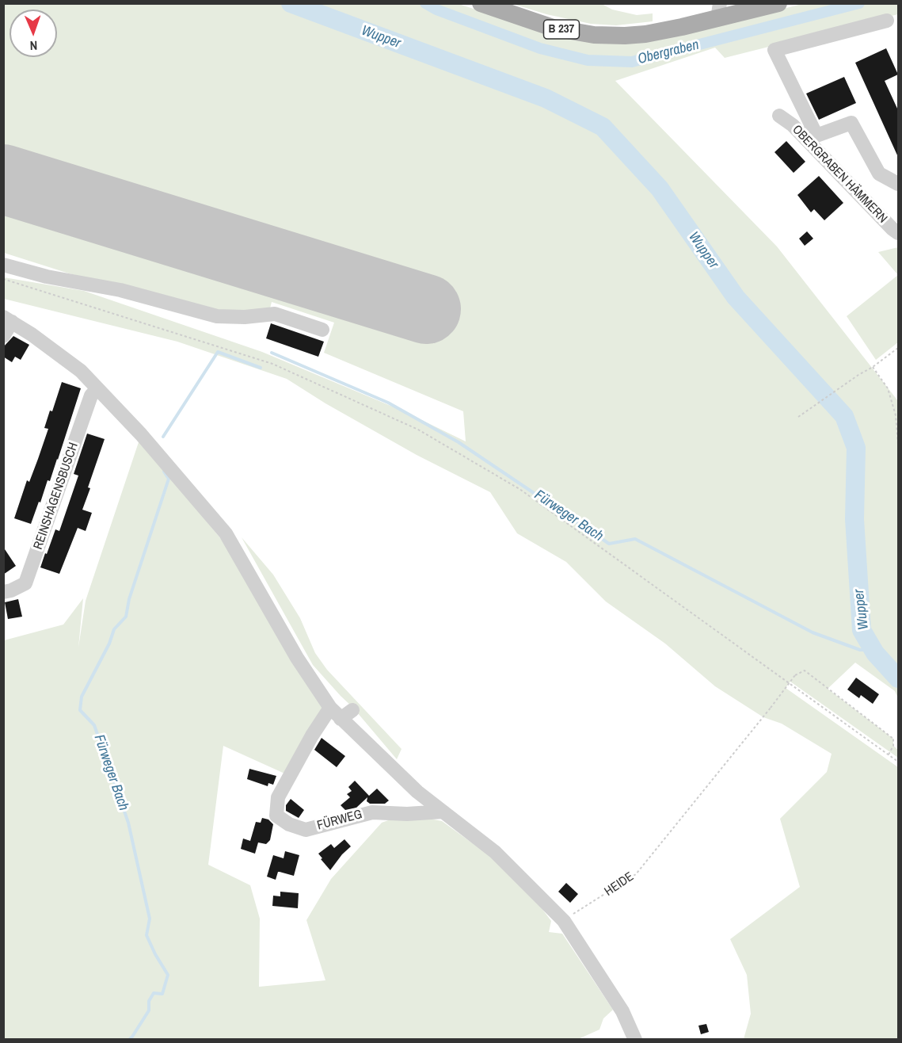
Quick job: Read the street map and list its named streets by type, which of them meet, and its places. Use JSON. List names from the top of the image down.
{
  "streets": {
    "main road": ["B 237"],
    "street": ["OBERGRABEN HÄMMERN", "REINSHAGENSBUSCH", "FÜRWEG"],
    "path": ["HEIDE"]
  },
  "water": ["Wupper", "Obergraben", "Fürweger Bach"],
  "north": "bottom"
}
